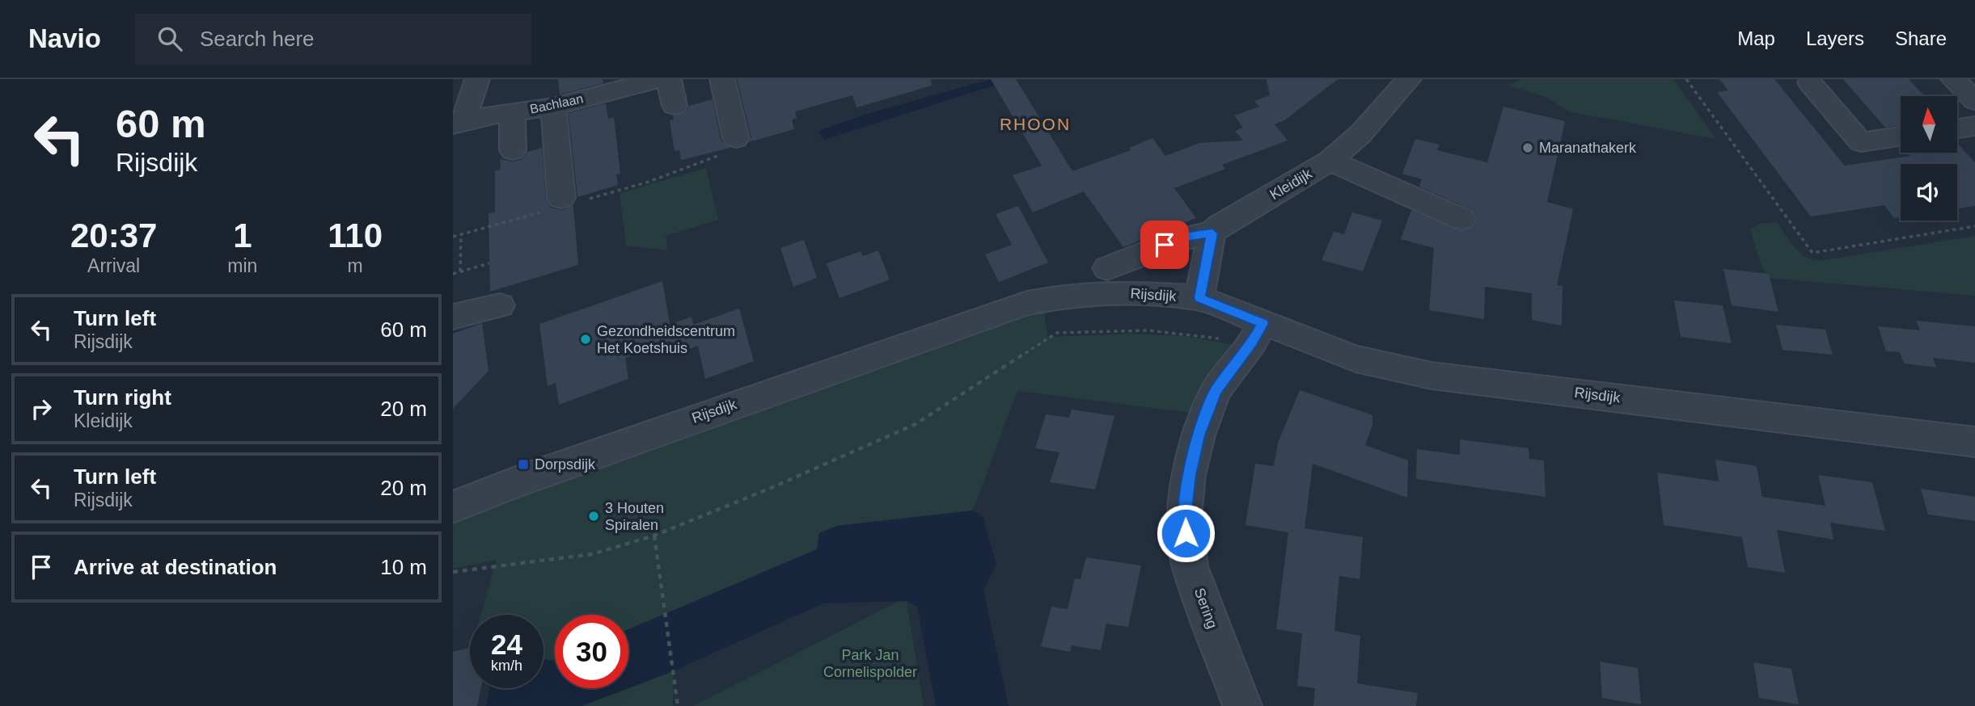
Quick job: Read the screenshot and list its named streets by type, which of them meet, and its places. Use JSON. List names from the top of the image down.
{
  "streets": {
    "street": [
      "Bachlaan",
      "Kleidijk",
      "Rijsdijk",
      "Sering"
    ]
  },
  "crossings": [
    ["Rijsdijk", "Sering"]
  ],
  "districts": ["RHOON"],
  "parks": ["Park Jan Cornelispolder"],
  "places": {
    "other": ["Maranathakerk", "Gezondheidscentrum Het Koetshuis", "3 Houten Spiralen"],
    "transit": ["Dorpsdijk"]
  },
  "north": "top",
  "page": {
    "header": "Navio",
    "search": "Search here",
    "nav": ["Map", "Layers", "Share"],
    "turn": ["60 m", "Rijsdijk"],
    "eta": [
      "20:37",
      "Arrival",
      "1",
      "min",
      "110",
      "m"
    ],
    "list": [
      {
        "name": "Turn left",
        "note": "Rijsdijk",
        "value": "60 m"
      },
      {
        "name": "Turn right",
        "note": "Kleidijk",
        "value": "20 m"
      },
      {
        "name": "Turn left",
        "note": "Rijsdijk",
        "value": "20 m"
      },
      {
        "name": "Arrive at destination",
        "value": "10 m"
      }
    ],
    "speed": "24 km/h",
    "limit": "30"
  }
}
